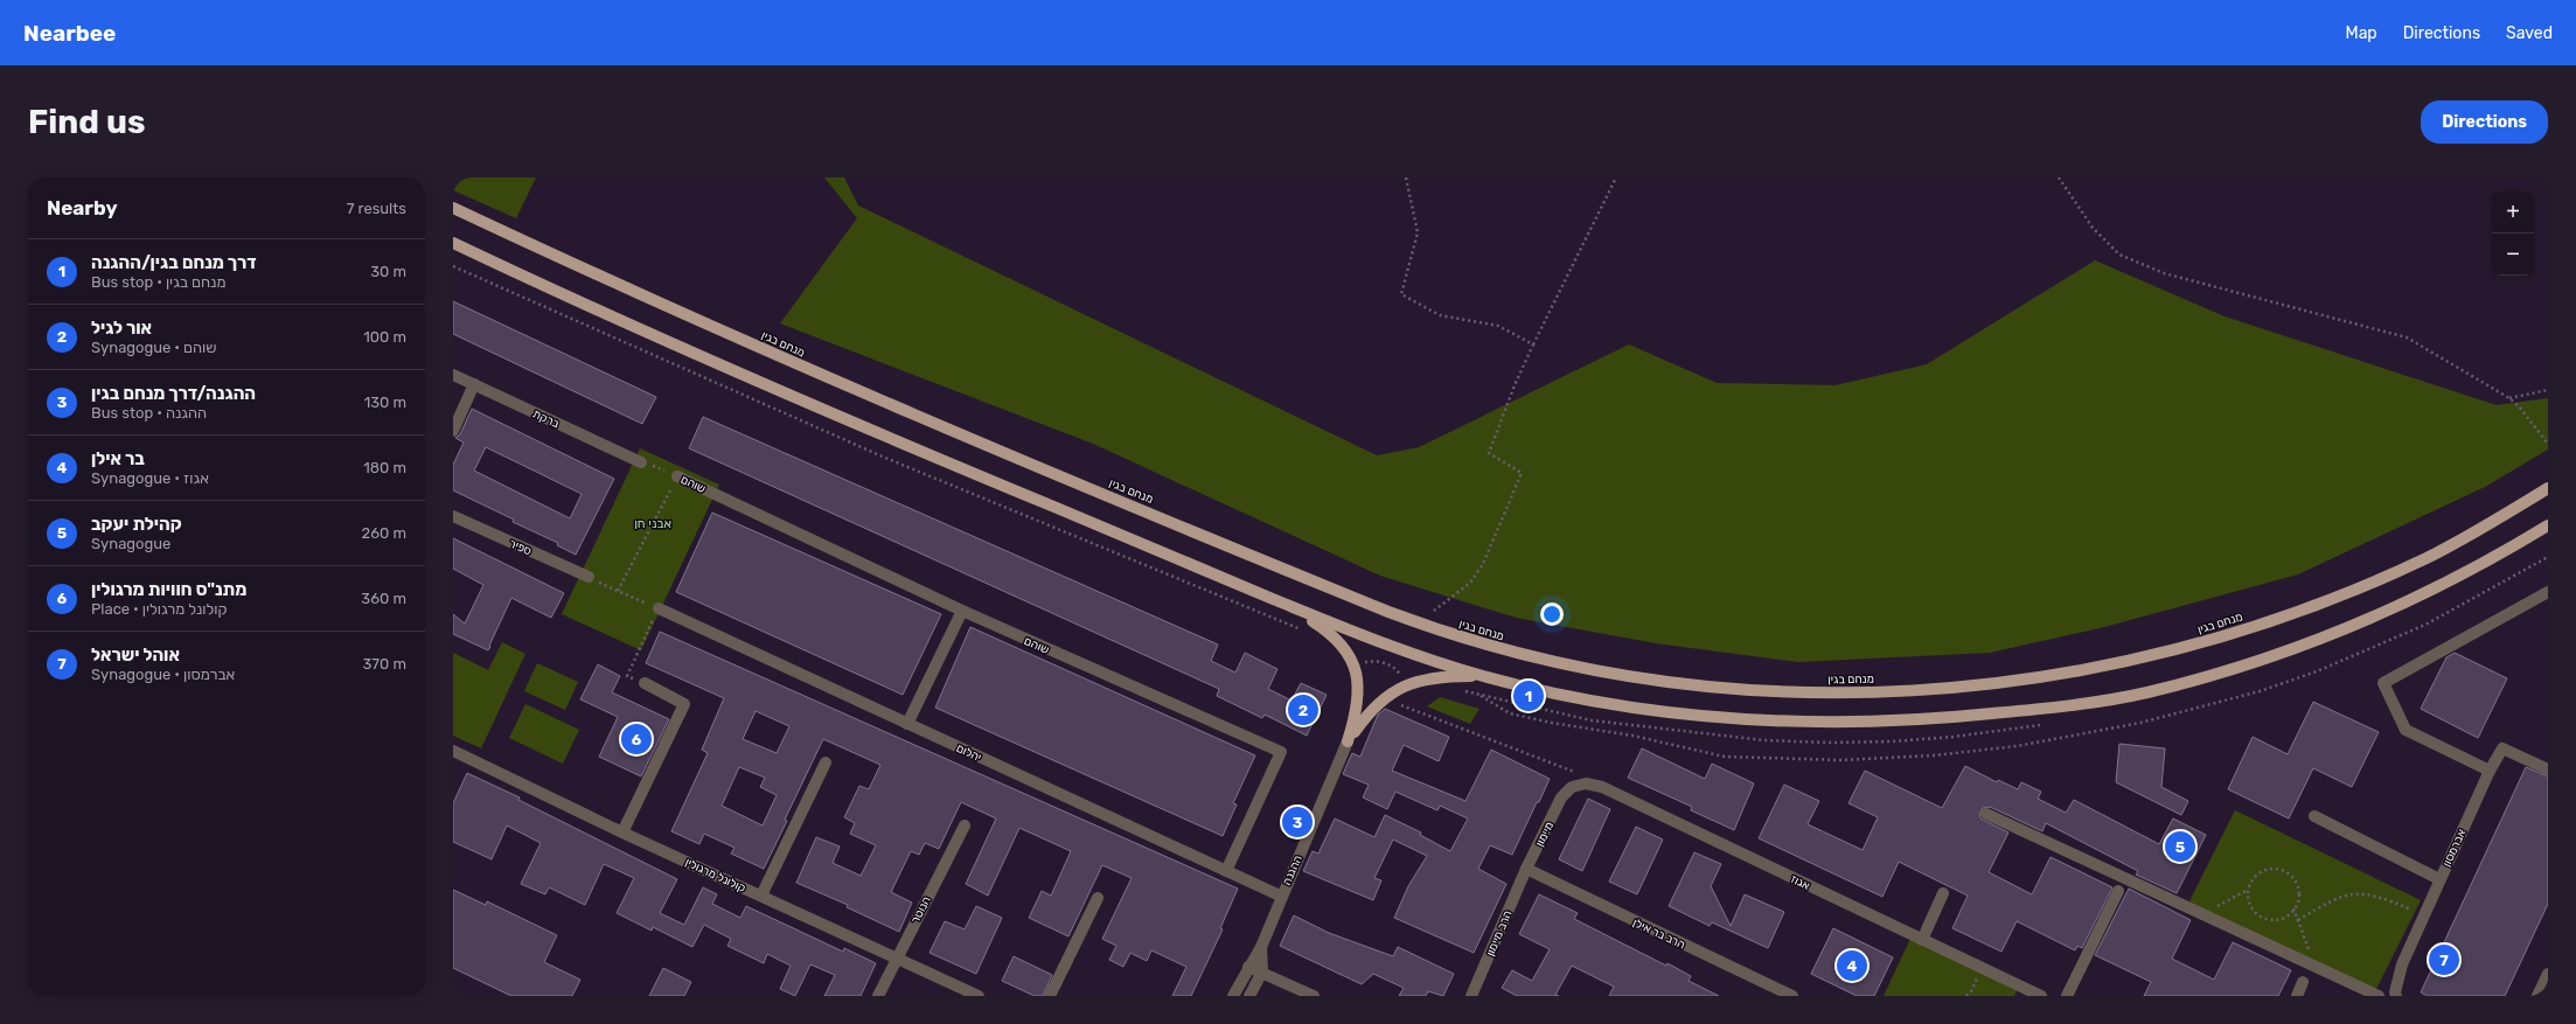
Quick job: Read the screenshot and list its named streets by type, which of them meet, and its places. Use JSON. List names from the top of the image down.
{
  "streets": {
    "main road": ["מנחם בגין"],
    "street": [
      "ברקת",
      "שוהם",
      "ספיר",
      "יהלום",
      "מיימון",
      "אברמסון",
      "ההגנה",
      "קולונל מרגולין",
      "אגוז",
      "הנוטר",
      "הרב מיימון",
      "הרב בר אילן"
    ]
  },
  "crossings": [
    ["שוהם", "יהלום"],
    ["יהלום", "ההגנה"],
    ["מיימון", "אגוז"],
    ["מיימון", "הרב מיימון"],
    ["מיימון", "הרב בר אילן"],
    ["קולונל מרגולין", "הנוטר"],
    ["הרב מיימון", "הרב בר אילן"]
  ],
  "districts": ["אבני חן"],
  "page": {
    "header": "Nearbee",
    "nav": ["Map", "Directions", "Saved"],
    "buttons": "Directions",
    "title": "Find us",
    "heading": ["Nearby", "7 results"],
    "map_buttons": ["+", "−"],
    "list": [
      {
        "mark": "1",
        "name": "דרך מנחם בגין/ההגנה",
        "note": "Bus stop · מנחם בגין",
        "value": "30 m"
      },
      {
        "mark": "2",
        "name": "אור לגיל",
        "note": "Synagogue · שוהם",
        "value": "100 m"
      },
      {
        "mark": "3",
        "name": "ההגנה/דרך מנחם בגין",
        "note": "Bus stop · ההגנה",
        "value": "130 m"
      },
      {
        "mark": "4",
        "name": "בר אילן",
        "note": "Synagogue · אגוז",
        "value": "180 m"
      },
      {
        "mark": "5",
        "name": "קהילת יעקב",
        "note": "Synagogue",
        "value": "260 m"
      },
      {
        "mark": "6",
        "name": "מתנ\"ס חוויות מרגולין",
        "note": "Place · קולונל מרגולין",
        "value": "360 m"
      },
      {
        "mark": "7",
        "name": "אוהל ישראל",
        "note": "Synagogue · אברמסון",
        "value": "370 m"
      }
    ],
    "pins": [
      "1",
      "2",
      "6",
      "3",
      "5",
      "7",
      "4"
    ]
  }
}
